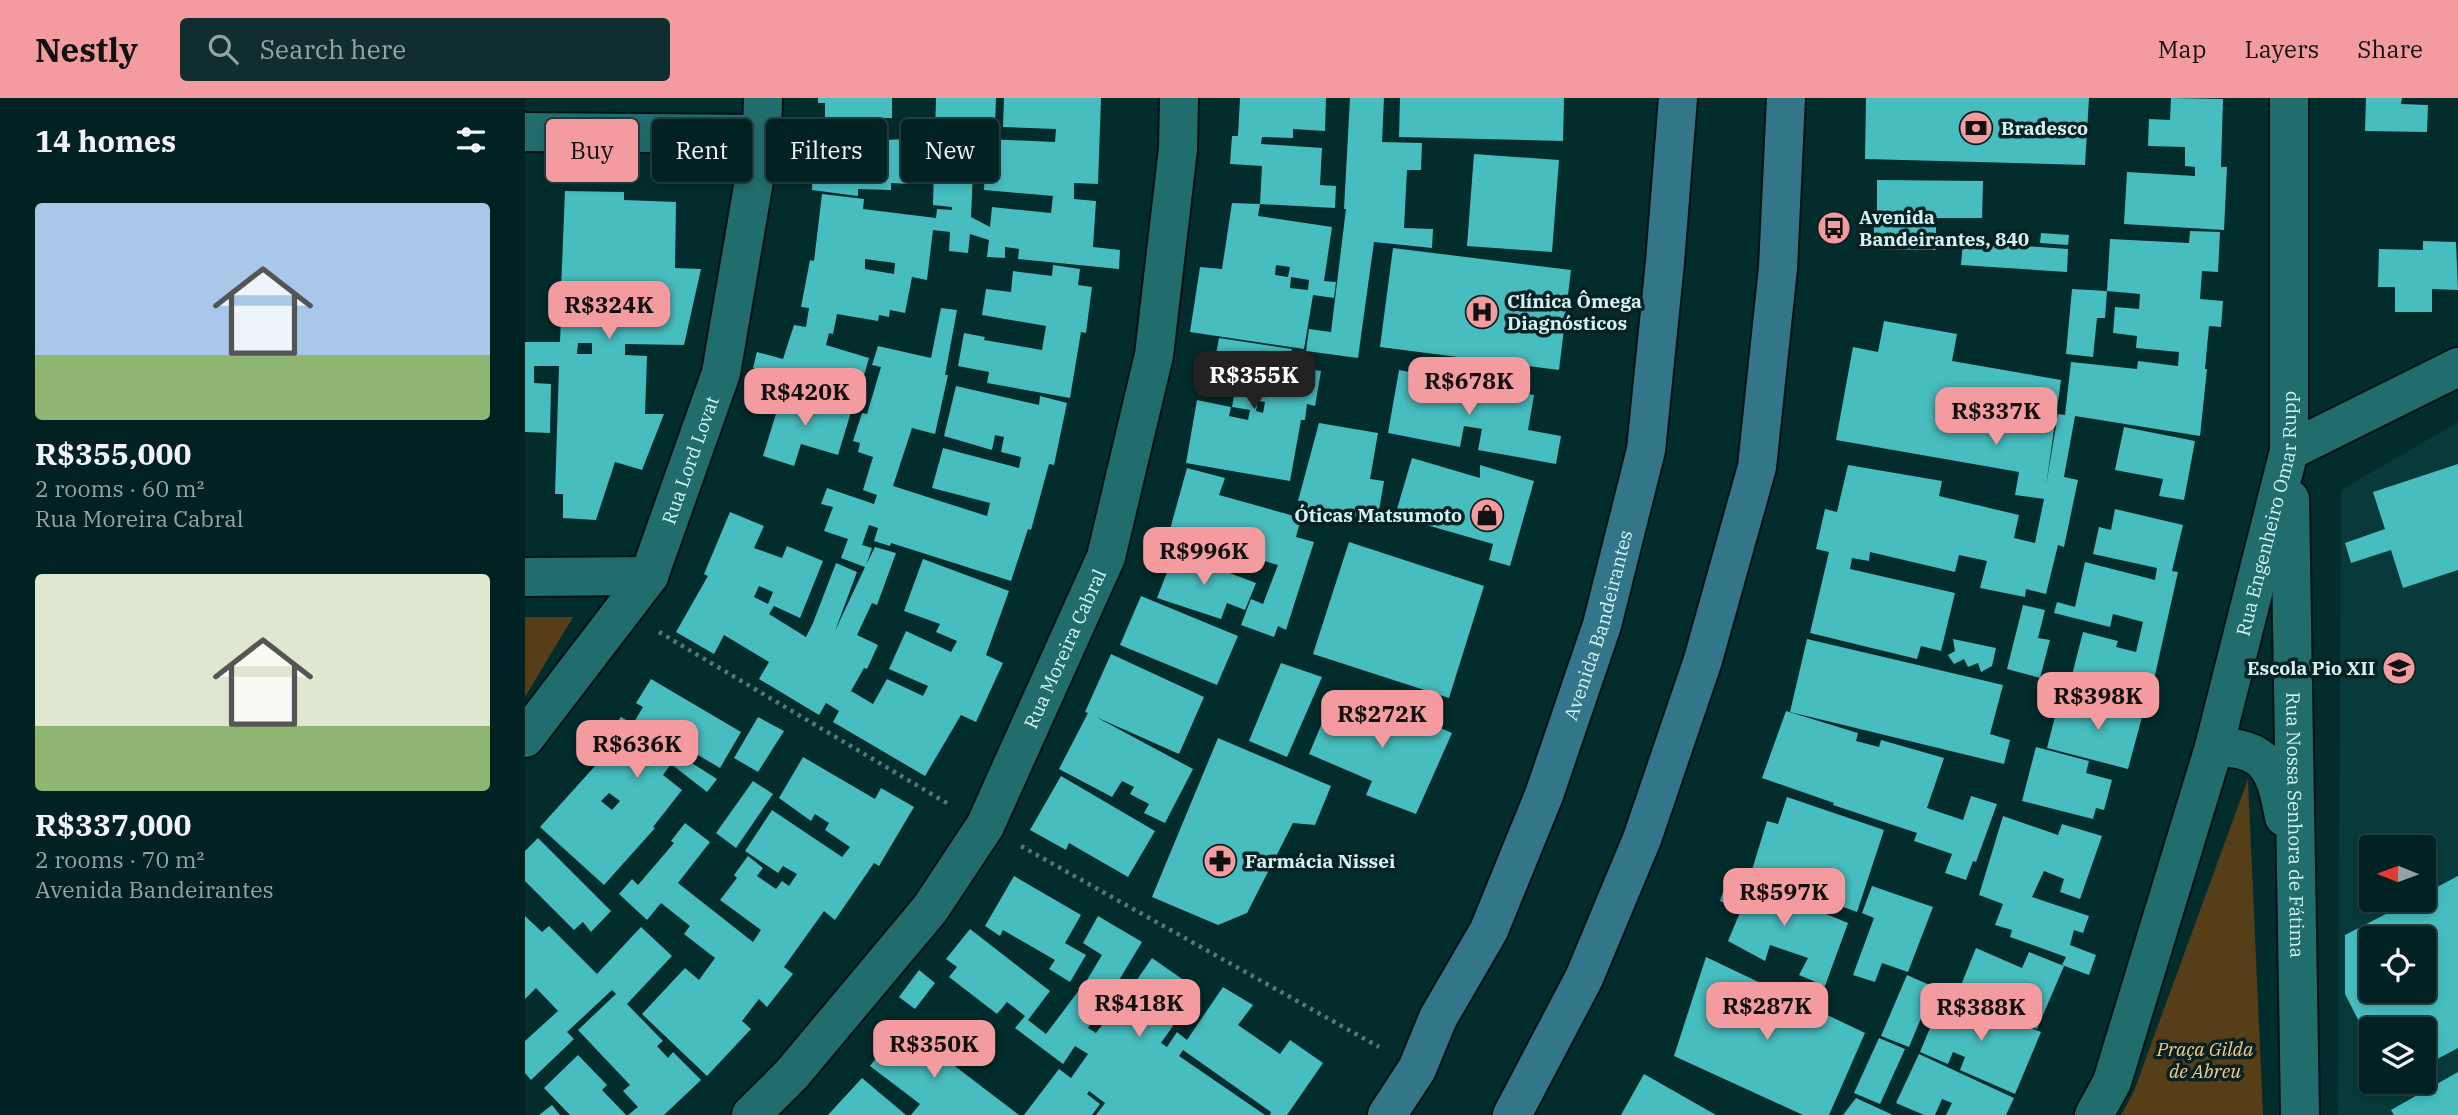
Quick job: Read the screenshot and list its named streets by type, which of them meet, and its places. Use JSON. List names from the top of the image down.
{
  "streets": {
    "main road": ["Avenida Bandeirantes"],
    "street": [
      "Rua Lord Lovat",
      "Rua Engenheiro Omar Rupp",
      "Rua Moreira Cabral",
      "Rua Nossa Senhora de Fátima"
    ]
  },
  "crossings": [
    ["Rua Engenheiro Omar Rupp", "Rua Nossa Senhora de Fátima"]
  ],
  "parks": ["Praça Gilda de Abreu"],
  "places": {
    "bank": ["Bradesco"],
    "bus stop": ["Avenida Bandeirantes, 840"],
    "hospital": ["Clínica Ômega Diagnósticos"],
    "shop": ["Óticas Matsumoto"],
    "school or university": ["Escola Pio XII"],
    "pharmacy": ["Farmácia Nissei"]
  },
  "north": "left",
  "page": {
    "header": "Nestly",
    "search": "Search here",
    "nav": ["Map", "Layers", "Share"],
    "heading": "14 homes",
    "chip": [
      "Buy",
      "Rent",
      "Filters",
      "New"
    ],
    "list": [
      {
        "name": "R$355,000",
        "note": "2 rooms · 60 m² · Rua Moreira Cabral"
      },
      {
        "name": "R$337,000",
        "note": "2 rooms · 70 m² · Avenida Bandeirantes"
      }
    ],
    "price": [
      "R$324K",
      "R$355K",
      "R$678K",
      "R$420K",
      "R$337K",
      "R$996K",
      "R$398K",
      "R$272K",
      "R$636K",
      "R$597K",
      "R$418K",
      "R$287K",
      "R$388K",
      "R$350K"
    ]
  }
}
